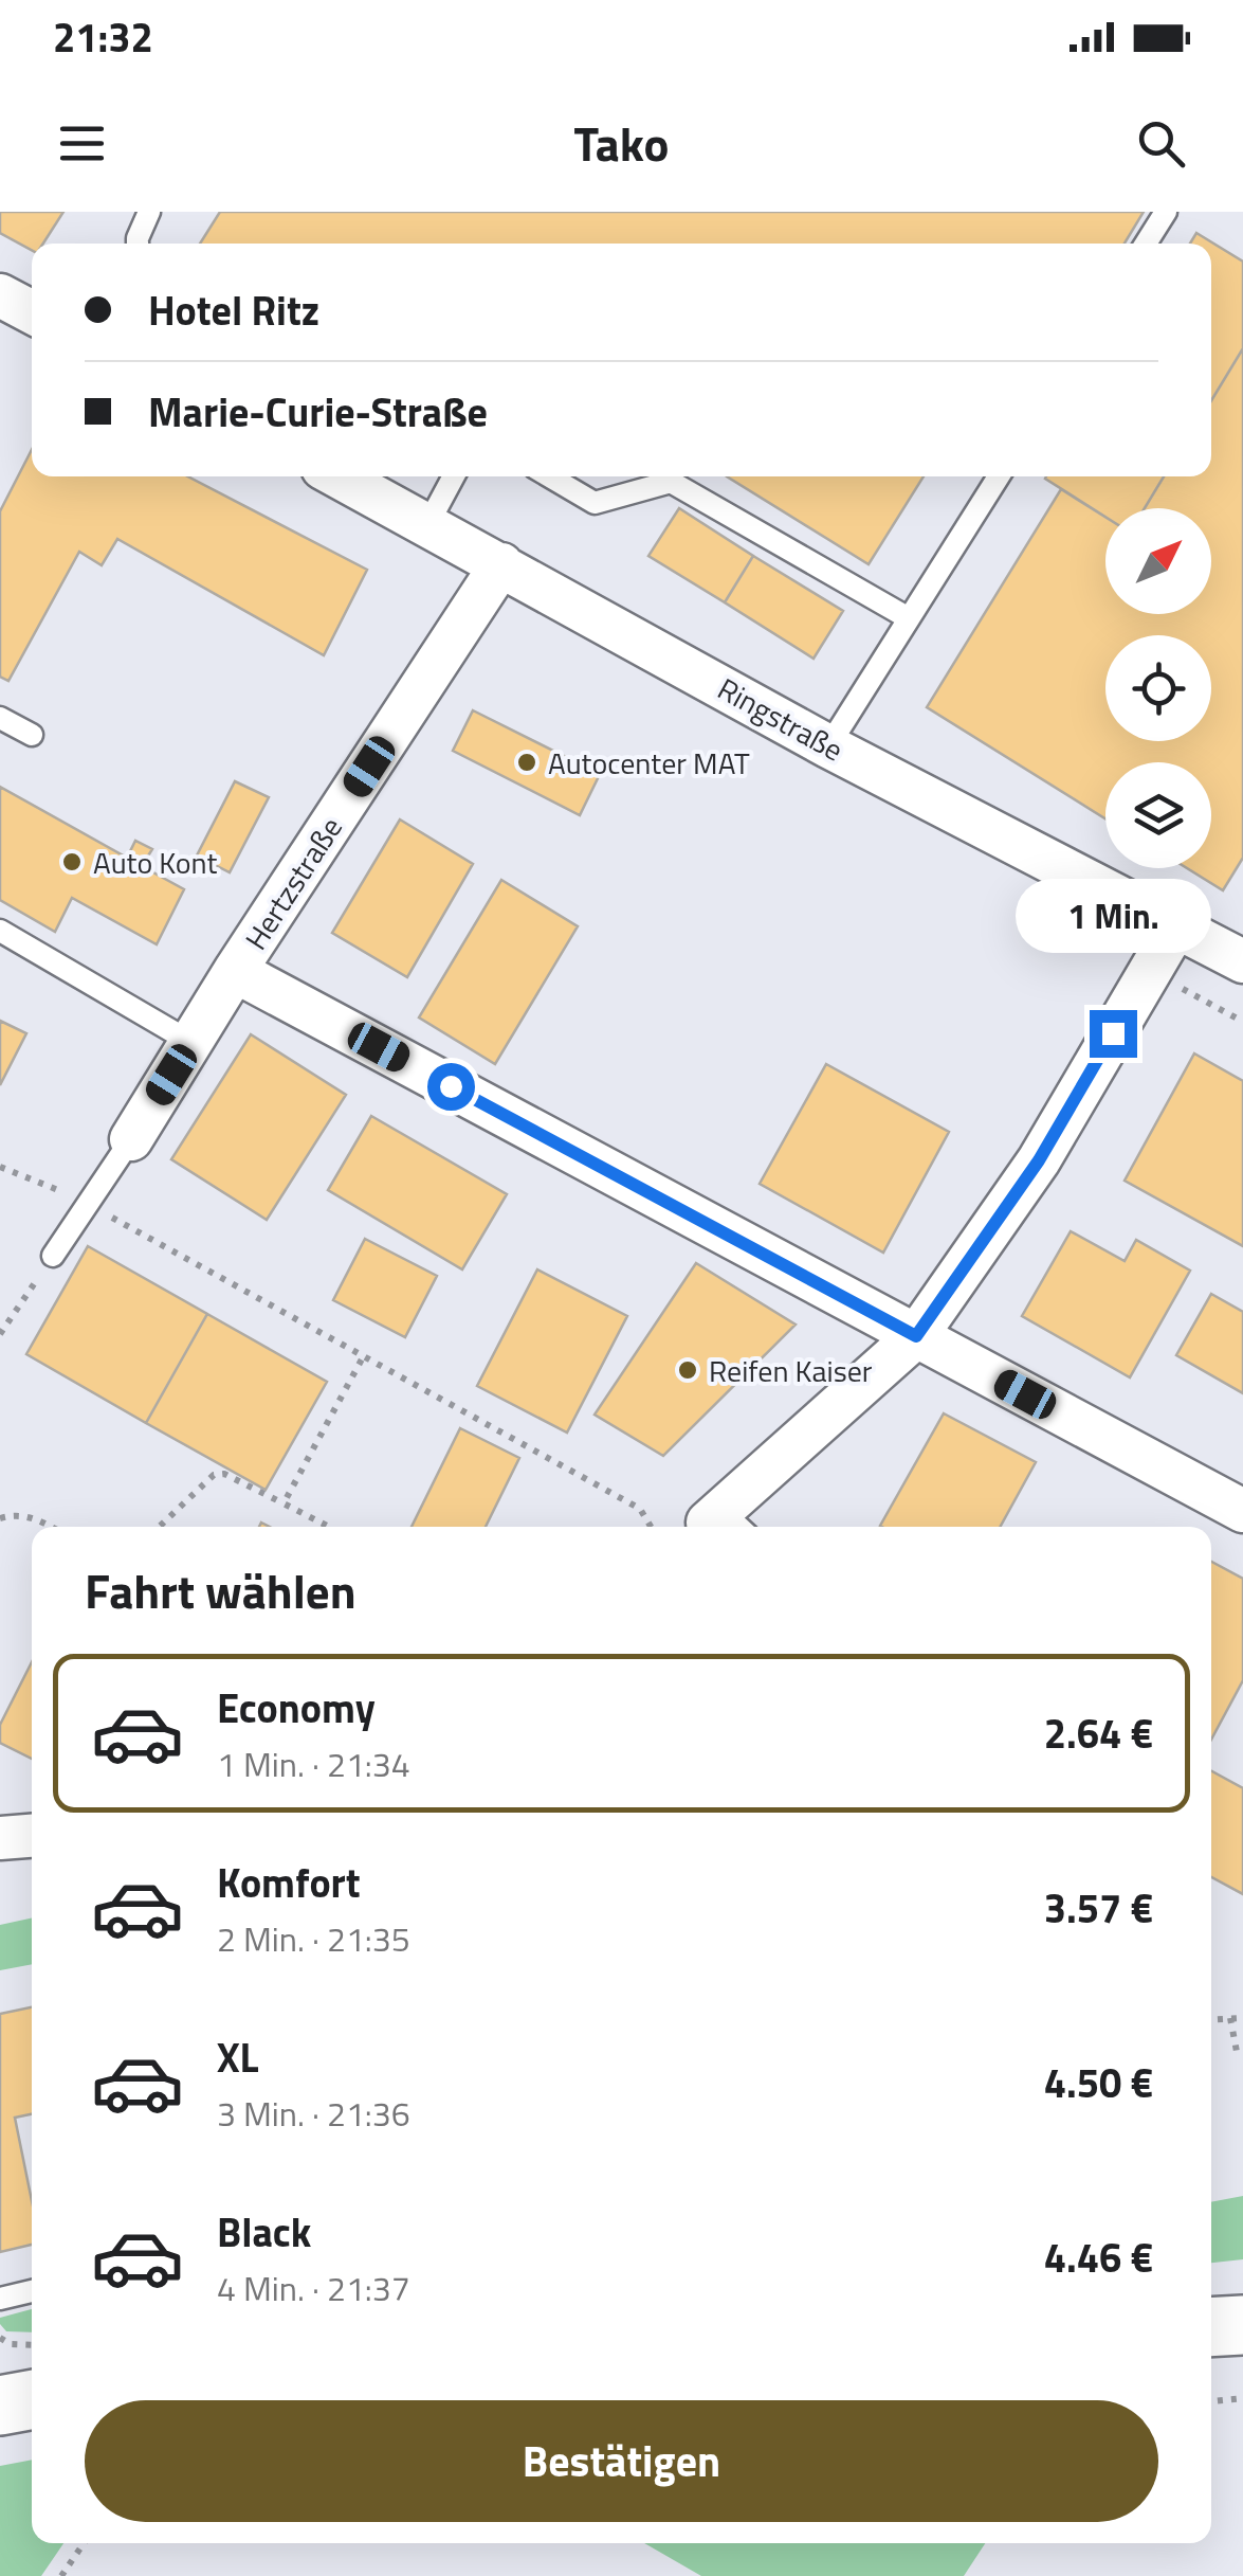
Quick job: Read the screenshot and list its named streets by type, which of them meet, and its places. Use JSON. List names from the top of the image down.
{
  "streets": {
    "street": ["Ringstraße", "Hertzstraße"]
  },
  "crossings": [
    ["Ringstraße", "Hertzstraße"]
  ],
  "places": ["Autocenter MAT", "Auto Kont", "Reifen Kaiser"],
  "north": "top right",
  "page": {
    "status": "21:32",
    "header": "Tako",
    "banner": ["Hotel Ritz", "Marie-Curie-Straße"],
    "bubble": "1 Min.",
    "heading": "Fahrt wählen",
    "list": [
      {
        "name": "Economy",
        "note": "1 Min. · 21:34",
        "value": "2.64 €"
      },
      {
        "name": "Komfort",
        "note": "2 Min. · 21:35",
        "value": "3.57 €"
      },
      {
        "name": "XL",
        "note": "3 Min. · 21:36",
        "value": "4.50 €"
      },
      {
        "name": "Black",
        "note": "4 Min. · 21:37",
        "value": "4.46 €"
      }
    ],
    "buttons": "Bestätigen"
  }
}
